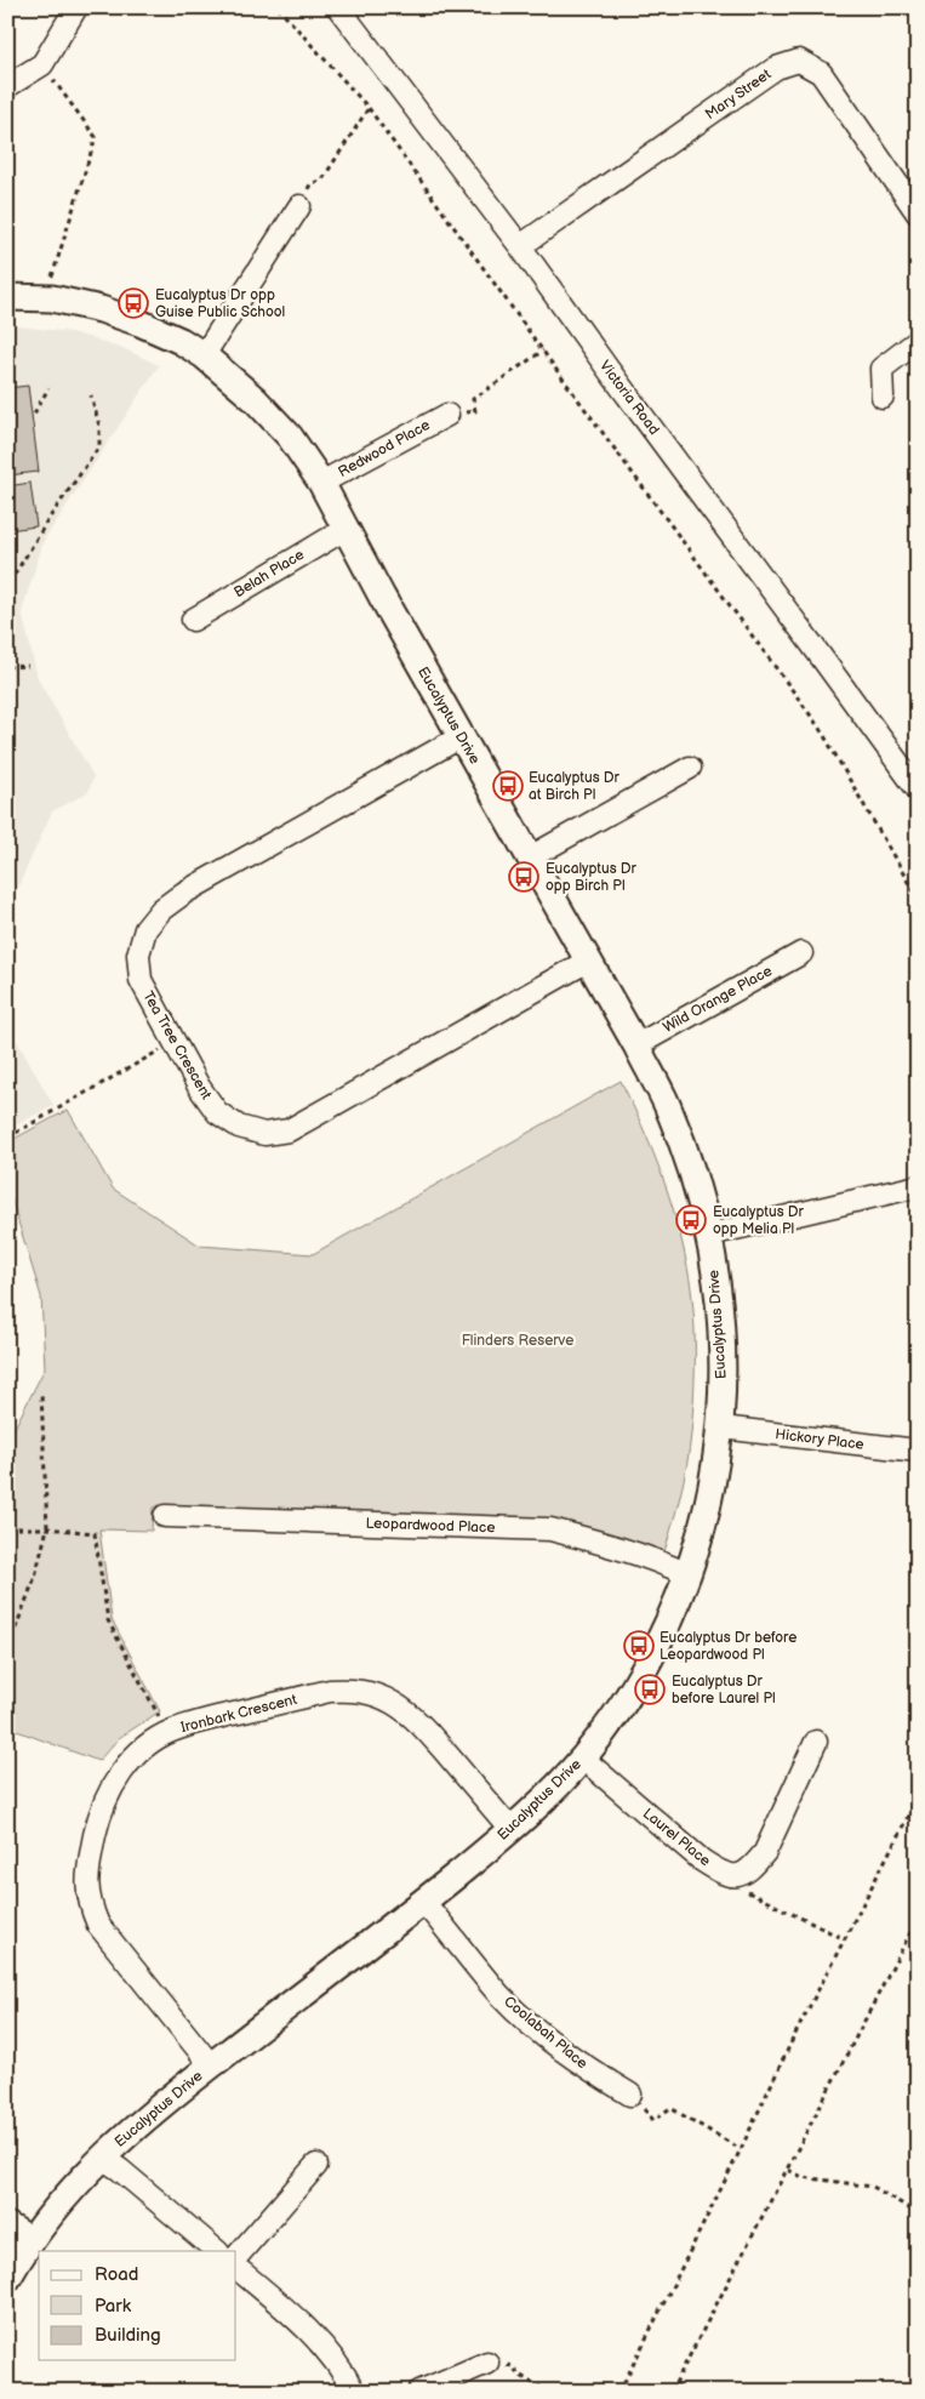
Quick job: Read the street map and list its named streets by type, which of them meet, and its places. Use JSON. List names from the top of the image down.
{
  "streets": {
    "street": [
      "Mary Street",
      "Victoria Road",
      "Redwood Place",
      "Belah Place",
      "Eucalyptus Drive",
      "Wild Orange Place",
      "Tea Tree Crescent",
      "Hickory Place",
      "Leopardwood Place",
      "Ironbark Crescent",
      "Laurel Place",
      "Coolabah Place"
    ]
  },
  "crossings": [
    ["Mary Street", "Victoria Road"],
    ["Redwood Place", "Eucalyptus Drive"],
    ["Belah Place", "Eucalyptus Drive"],
    ["Eucalyptus Drive", "Wild Orange Place"],
    ["Eucalyptus Drive", "Tea Tree Crescent"],
    ["Eucalyptus Drive", "Hickory Place"],
    ["Eucalyptus Drive", "Leopardwood Place"],
    ["Eucalyptus Drive", "Ironbark Crescent"],
    ["Eucalyptus Drive", "Laurel Place"],
    ["Eucalyptus Drive", "Coolabah Place"]
  ],
  "parks": ["Flinders Reserve"],
  "places": {
    "bus stop": [
      "Eucalyptus Dr opp Guise Public School",
      "Eucalyptus Dr at Birch Pl",
      "Eucalyptus Dr opp Birch Pl",
      "Eucalyptus Dr opp Melia Pl",
      "Eucalyptus Dr before Leopardwood Pl",
      "Eucalyptus Dr before Laurel Pl"
    ]
  },
  "legend": ["Road", "Park", "Building"]
}
